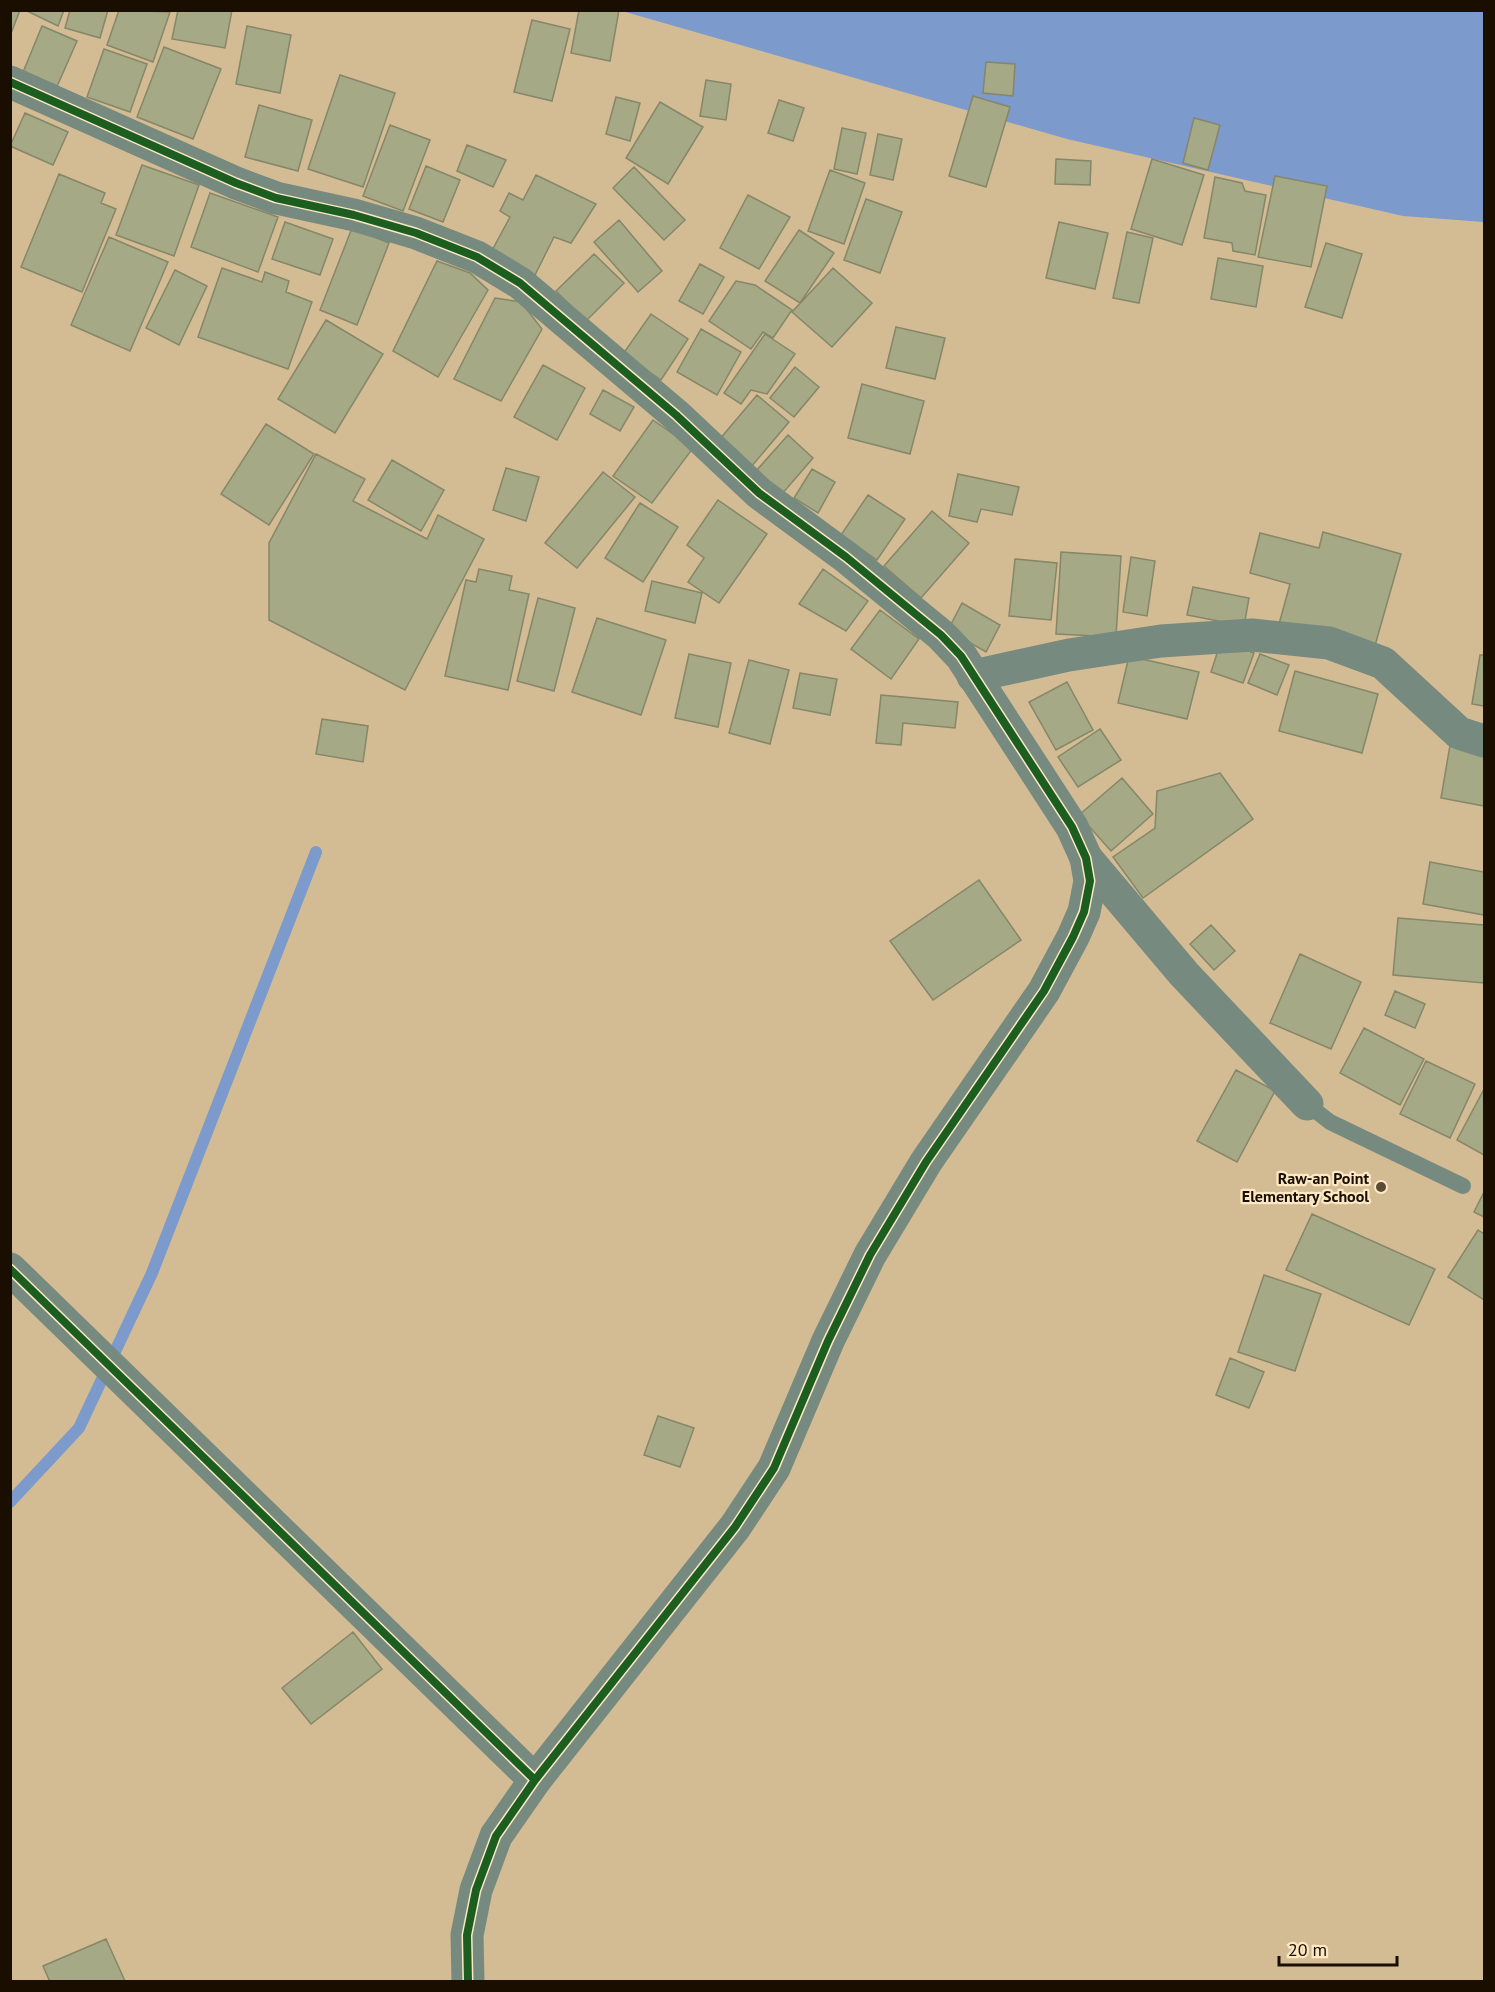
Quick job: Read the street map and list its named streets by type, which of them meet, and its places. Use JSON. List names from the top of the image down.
{
  "places": ["Raw-an Point Elementary School"],
  "scale_bar": "20 m"
}
